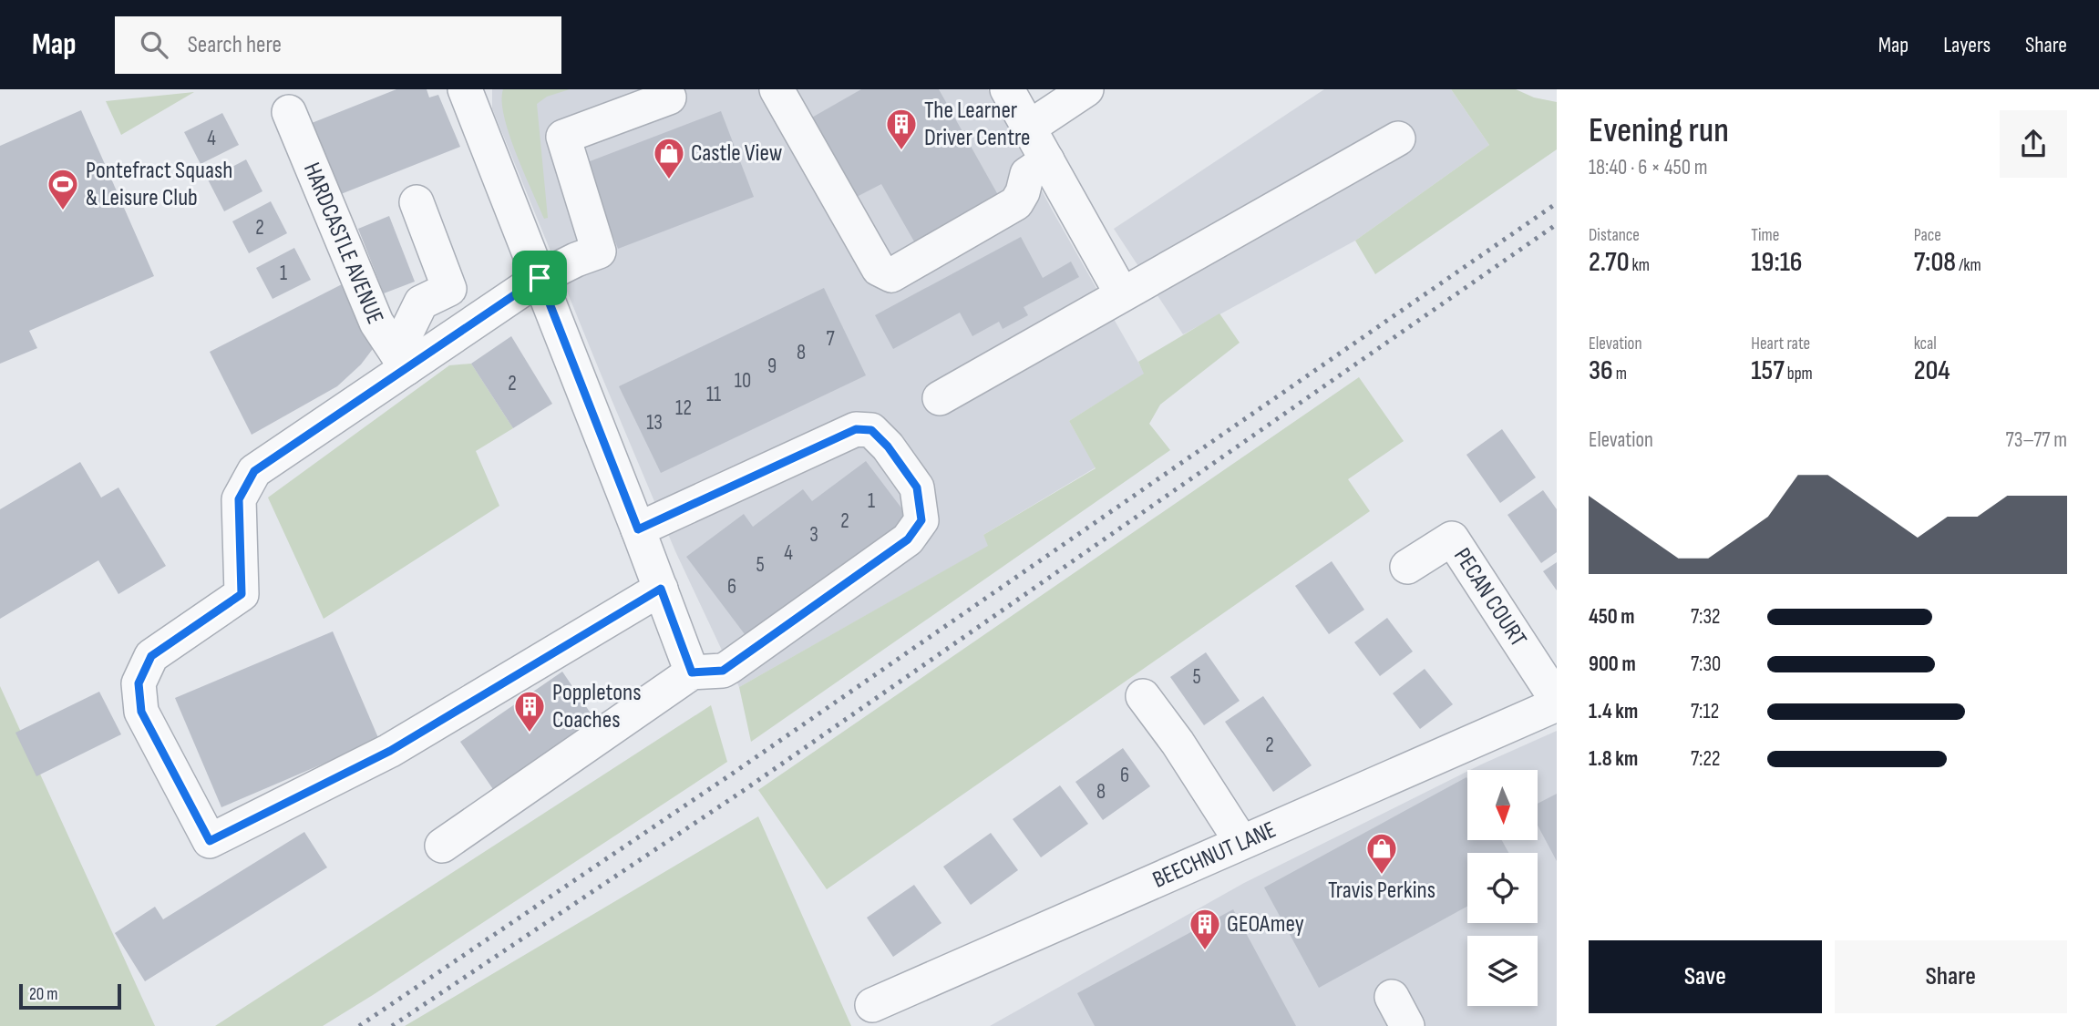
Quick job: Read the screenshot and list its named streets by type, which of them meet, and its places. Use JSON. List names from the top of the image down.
{
  "streets": {
    "street": ["HARDCASTLE AVENUE", "PECAN COURT", "BEECHNUT LANE"]
  },
  "crossings": [
    ["PECAN COURT", "BEECHNUT LANE"]
  ],
  "places": {
    "building": ["The Learner Driver Centre", "Poppletons Coaches", "GEOAmey"],
    "shop": ["Castle View", "Travis Perkins"],
    "sports": ["Pontefract Squash & Leisure Club"]
  },
  "house_numbers": [
    "4",
    "2",
    "1",
    "7",
    "8",
    "9",
    "10",
    "2",
    "11",
    "12",
    "13",
    "1",
    "2",
    "3",
    "4",
    "5",
    "6",
    "5",
    "2",
    "6",
    "8"
  ],
  "scale_bar": "20 m",
  "north": "bottom",
  "page": {
    "header": "Map",
    "search": "Search here",
    "nav": ["Map", "Layers", "Share"],
    "heading": ["Evening run", "18:40 · 6 × 450 m"],
    "stats": [
      ["Distance", "2.70 km"],
      ["Time", "19:16"],
      ["Pace", "7:08 /km"],
      ["Elevation", "36 m"],
      ["Heart rate", "157 bpm"],
      ["kcal", "204"]
    ],
    "chart": ["Elevation", "73–77 m"],
    "list": [
      {
        "name": "450 m",
        "note": "7:32"
      },
      {
        "name": "900 m",
        "note": "7:30"
      },
      {
        "name": "1.4 km",
        "note": "7:12"
      },
      {
        "name": "1.8 km",
        "note": "7:22"
      }
    ],
    "buttons": ["Save", "Share"],
    "scale": "20 m"
  }
}
